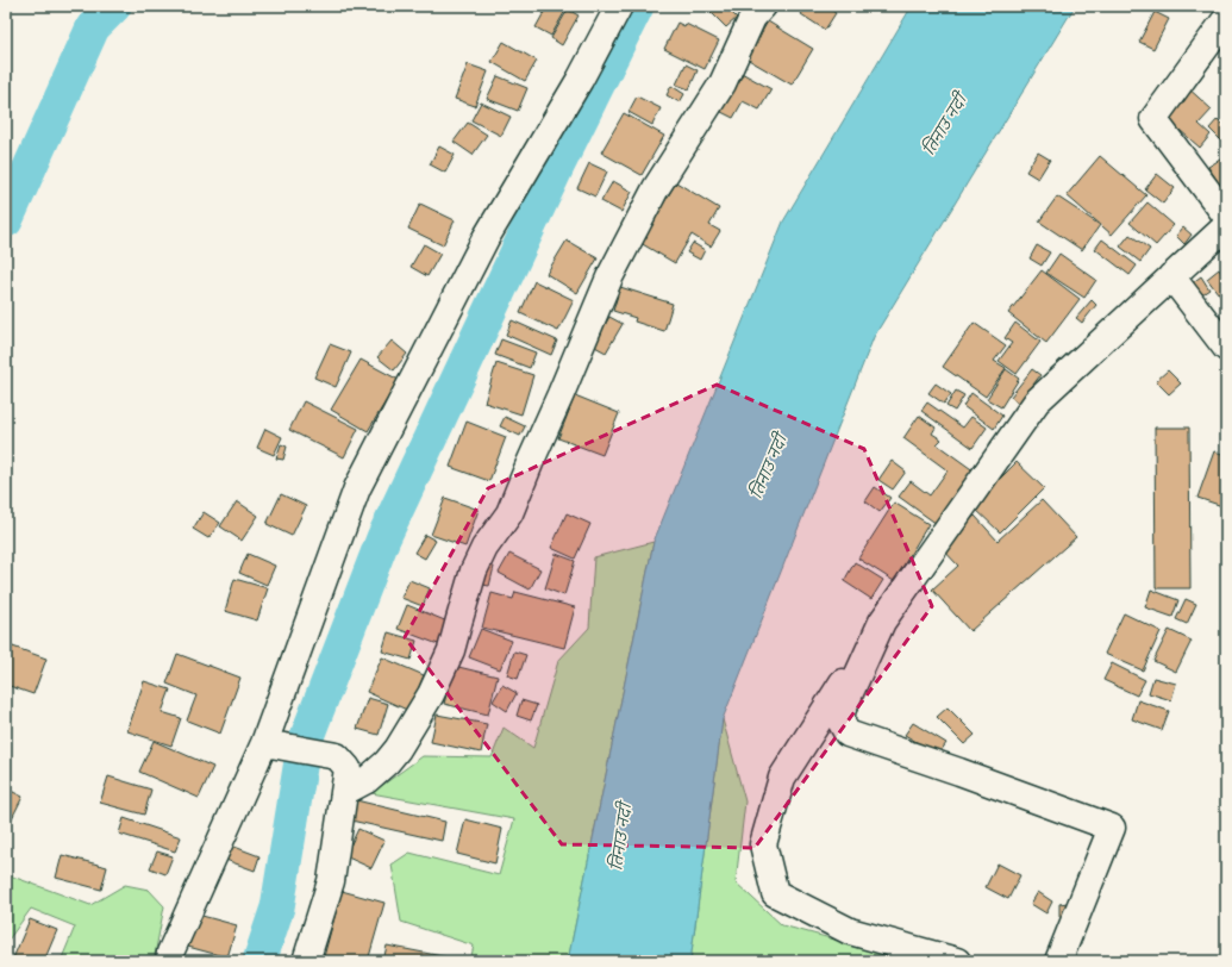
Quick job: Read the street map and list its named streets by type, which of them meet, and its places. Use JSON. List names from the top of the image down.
{
  "water": ["तिनाउ नदी"]
}
